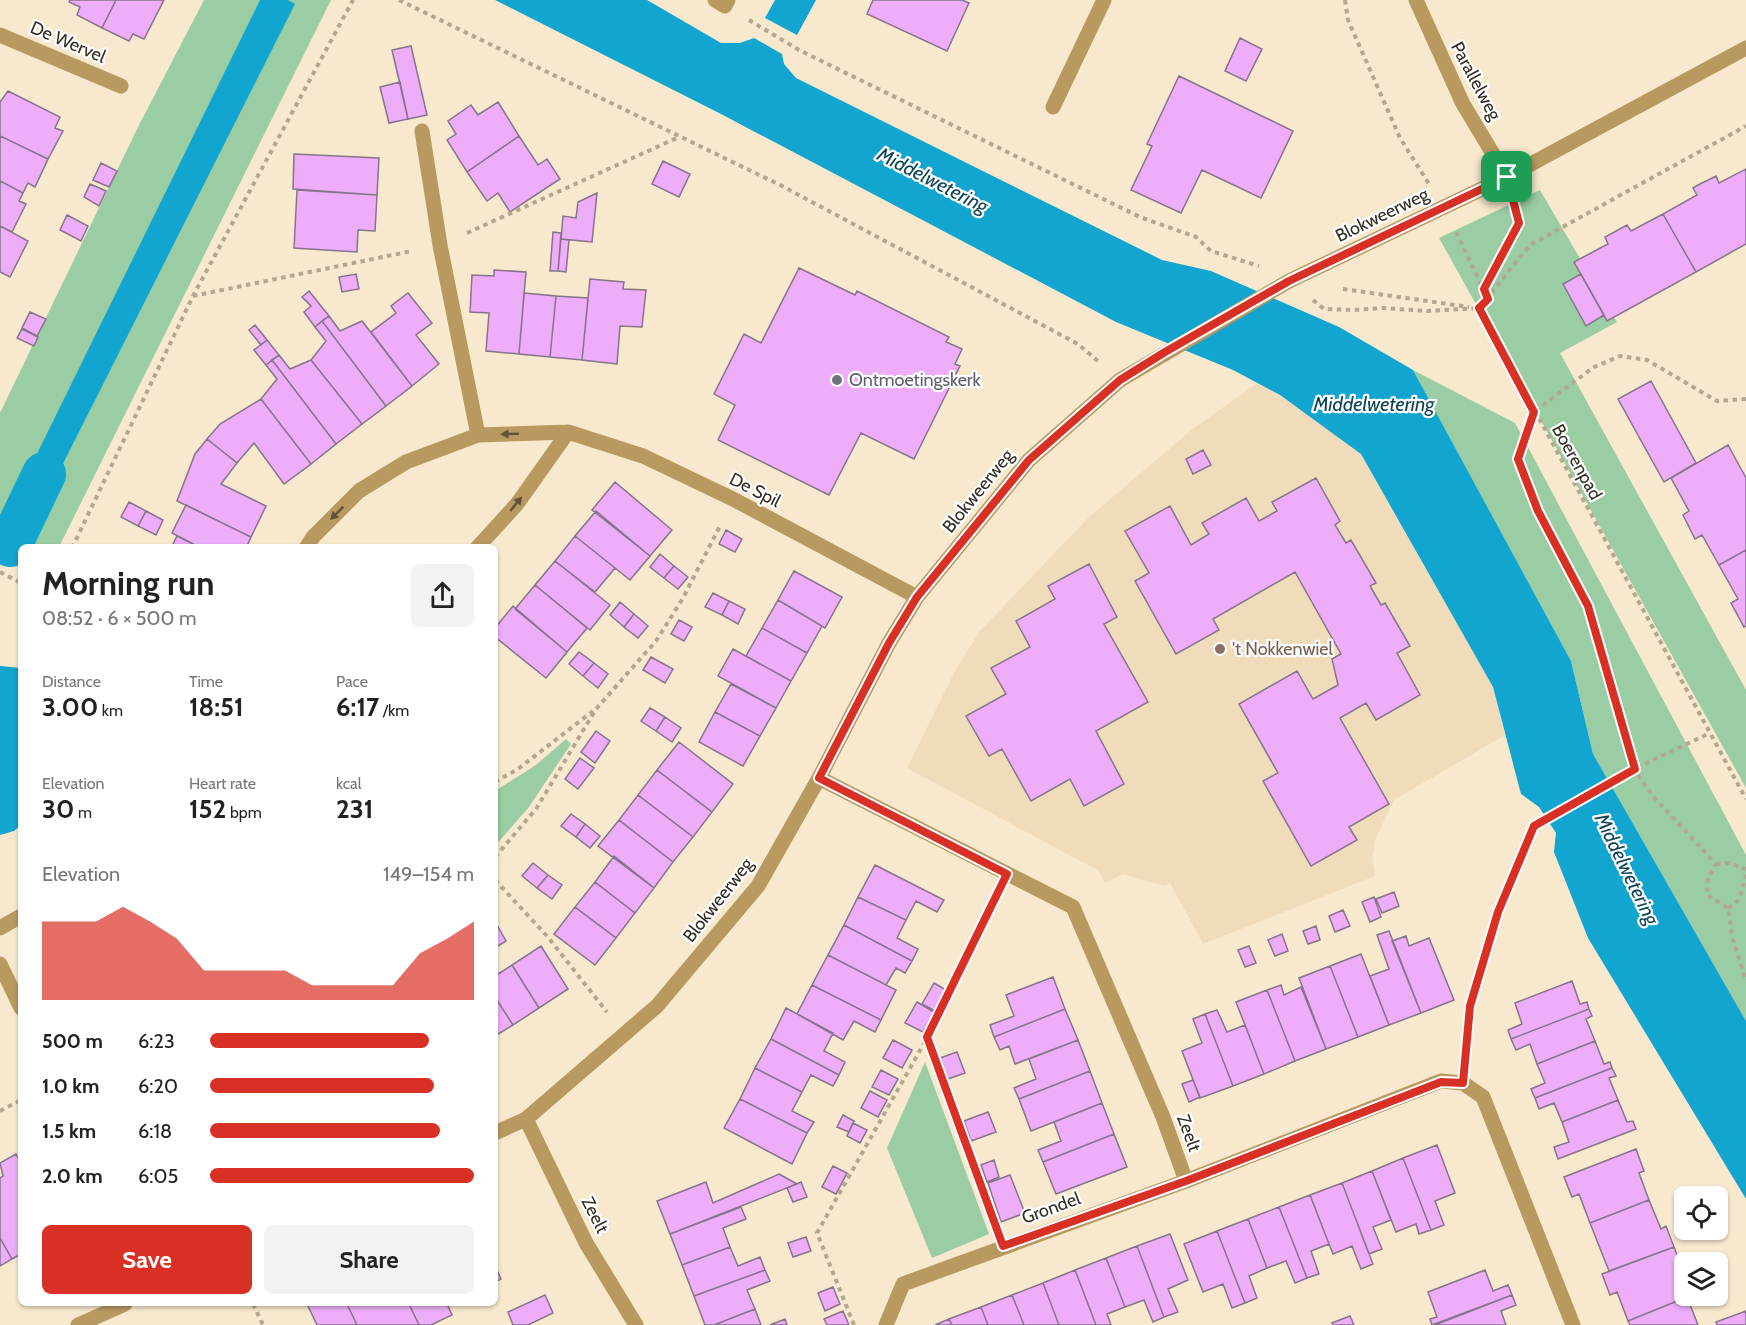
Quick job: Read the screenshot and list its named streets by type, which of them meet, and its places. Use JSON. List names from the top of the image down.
{
  "streets": {
    "street": [
      "De Wervel",
      "Parallelweg",
      "Blokweerweg",
      "De Spil",
      "Zeelt",
      "Grondel"
    ],
    "path": ["Boerenpad"]
  },
  "crossings": [
    ["Parallelweg", "Blokweerweg"],
    ["Blokweerweg", "De Spil"],
    ["Blokweerweg", "Zeelt"],
    ["Zeelt", "Grondel"]
  ],
  "one_way": ["De Spil"],
  "water": ["Middelwetering"],
  "places": ["Ontmoetingskerk", "'t Nokkenwiel"],
  "page": {
    "heading": ["Morning run", "08:52 · 6 × 500 m"],
    "stats": [
      ["Distance", "3.00 km"],
      ["Time", "18:51"],
      ["Pace", "6:17 /km"],
      ["Elevation", "30 m"],
      ["Heart rate", "152 bpm"],
      ["kcal", "231"]
    ],
    "chart": ["Elevation", "149–154 m"],
    "list": [
      {
        "name": "500 m",
        "note": "6:23"
      },
      {
        "name": "1.0 km",
        "note": "6:20"
      },
      {
        "name": "1.5 km",
        "note": "6:18"
      },
      {
        "name": "2.0 km",
        "note": "6:05"
      }
    ],
    "buttons": ["Save", "Share"]
  }
}
